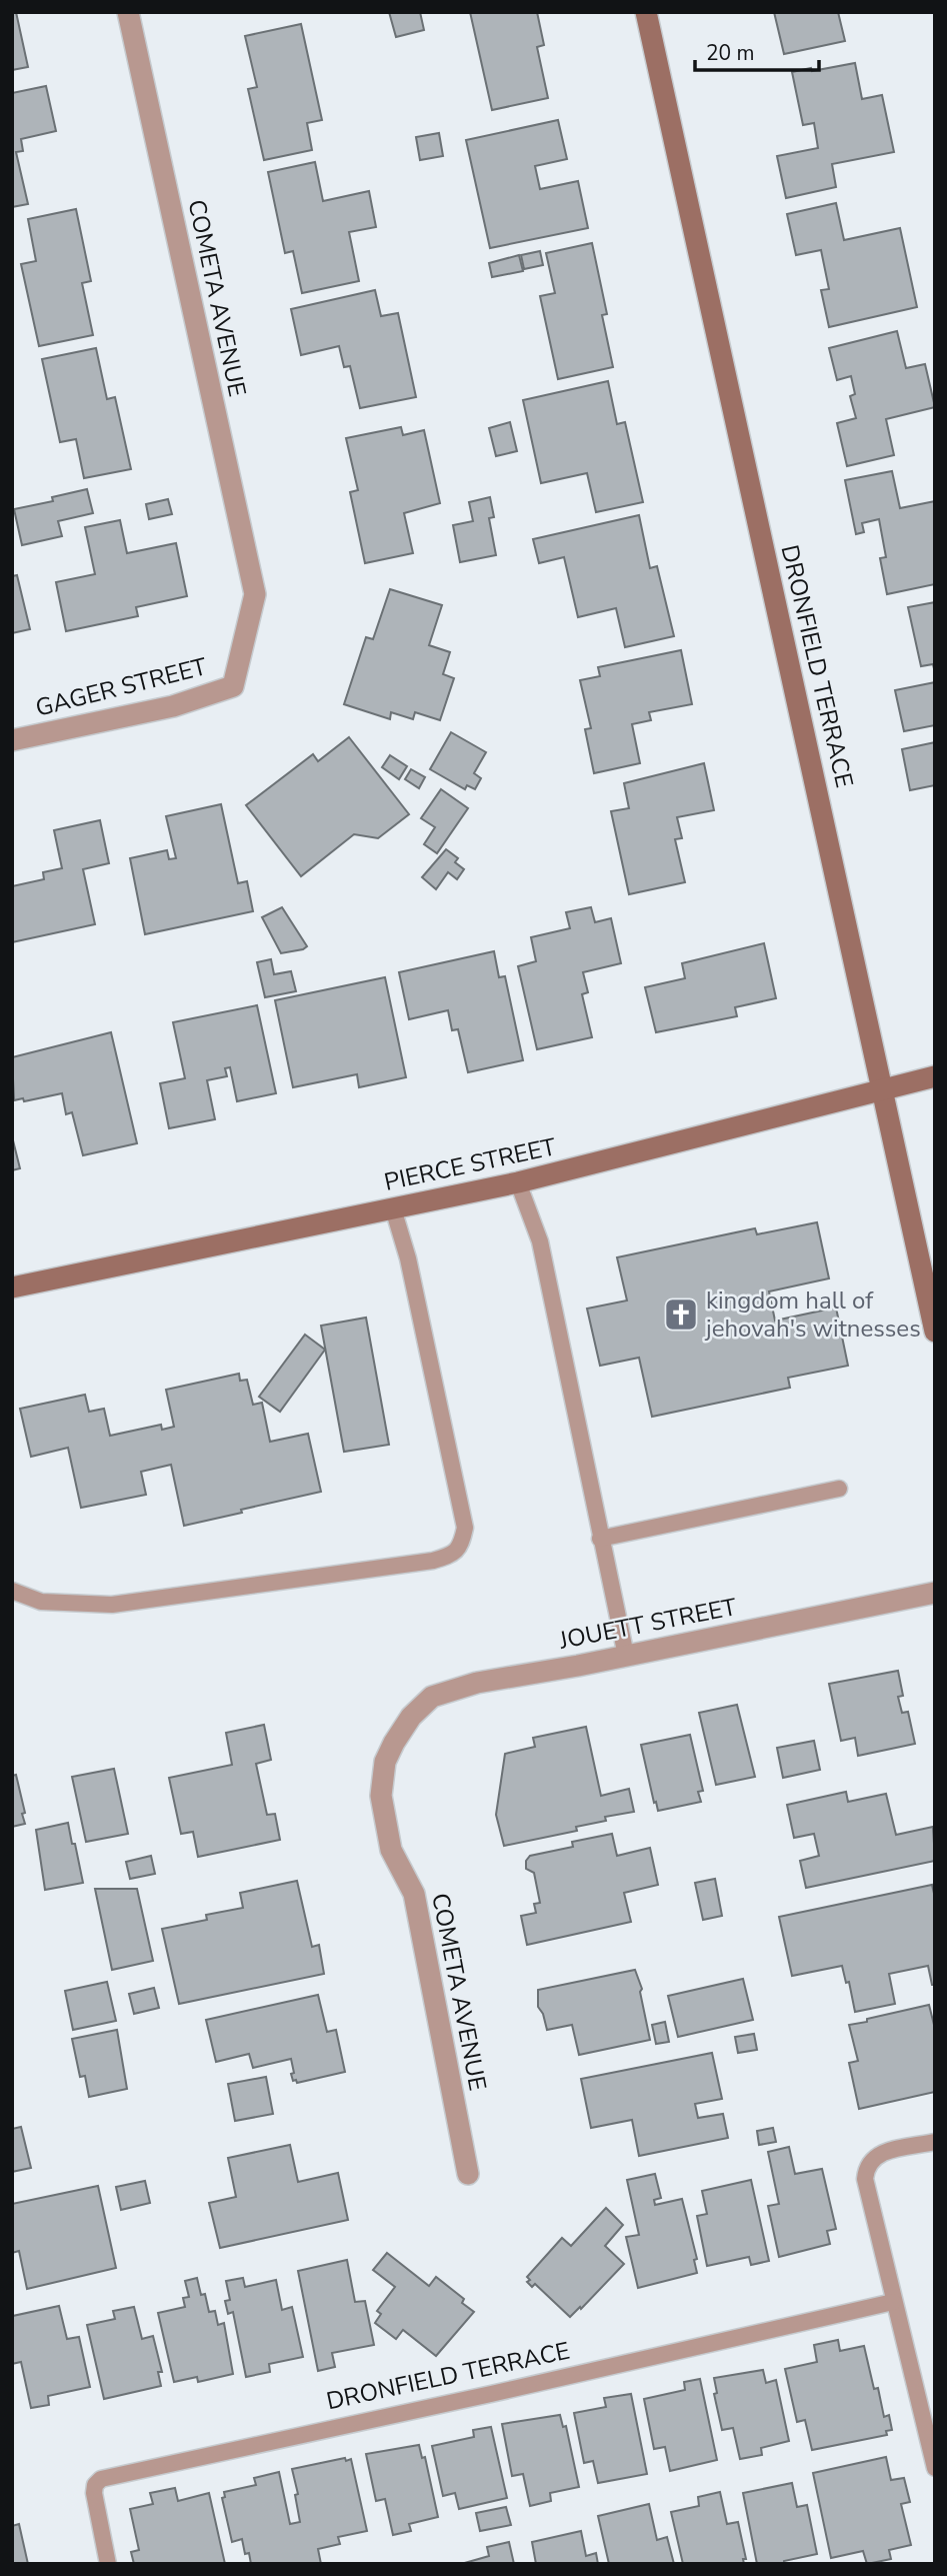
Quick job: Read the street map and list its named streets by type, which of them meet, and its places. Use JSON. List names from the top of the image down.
{
  "streets": {
    "street": [
      "COMETA AVENUE",
      "DRONFIELD TERRACE",
      "GAGER STREET",
      "PIERCE STREET",
      "JOUETT STREET"
    ]
  },
  "crossings": [
    ["COMETA AVENUE", "GAGER STREET"],
    ["COMETA AVENUE", "JOUETT STREET"],
    ["DRONFIELD TERRACE", "PIERCE STREET"]
  ],
  "places": {
    "church": ["kingdom hall of jehovah's witnesses"]
  },
  "scale_bar": "20 m"
}
